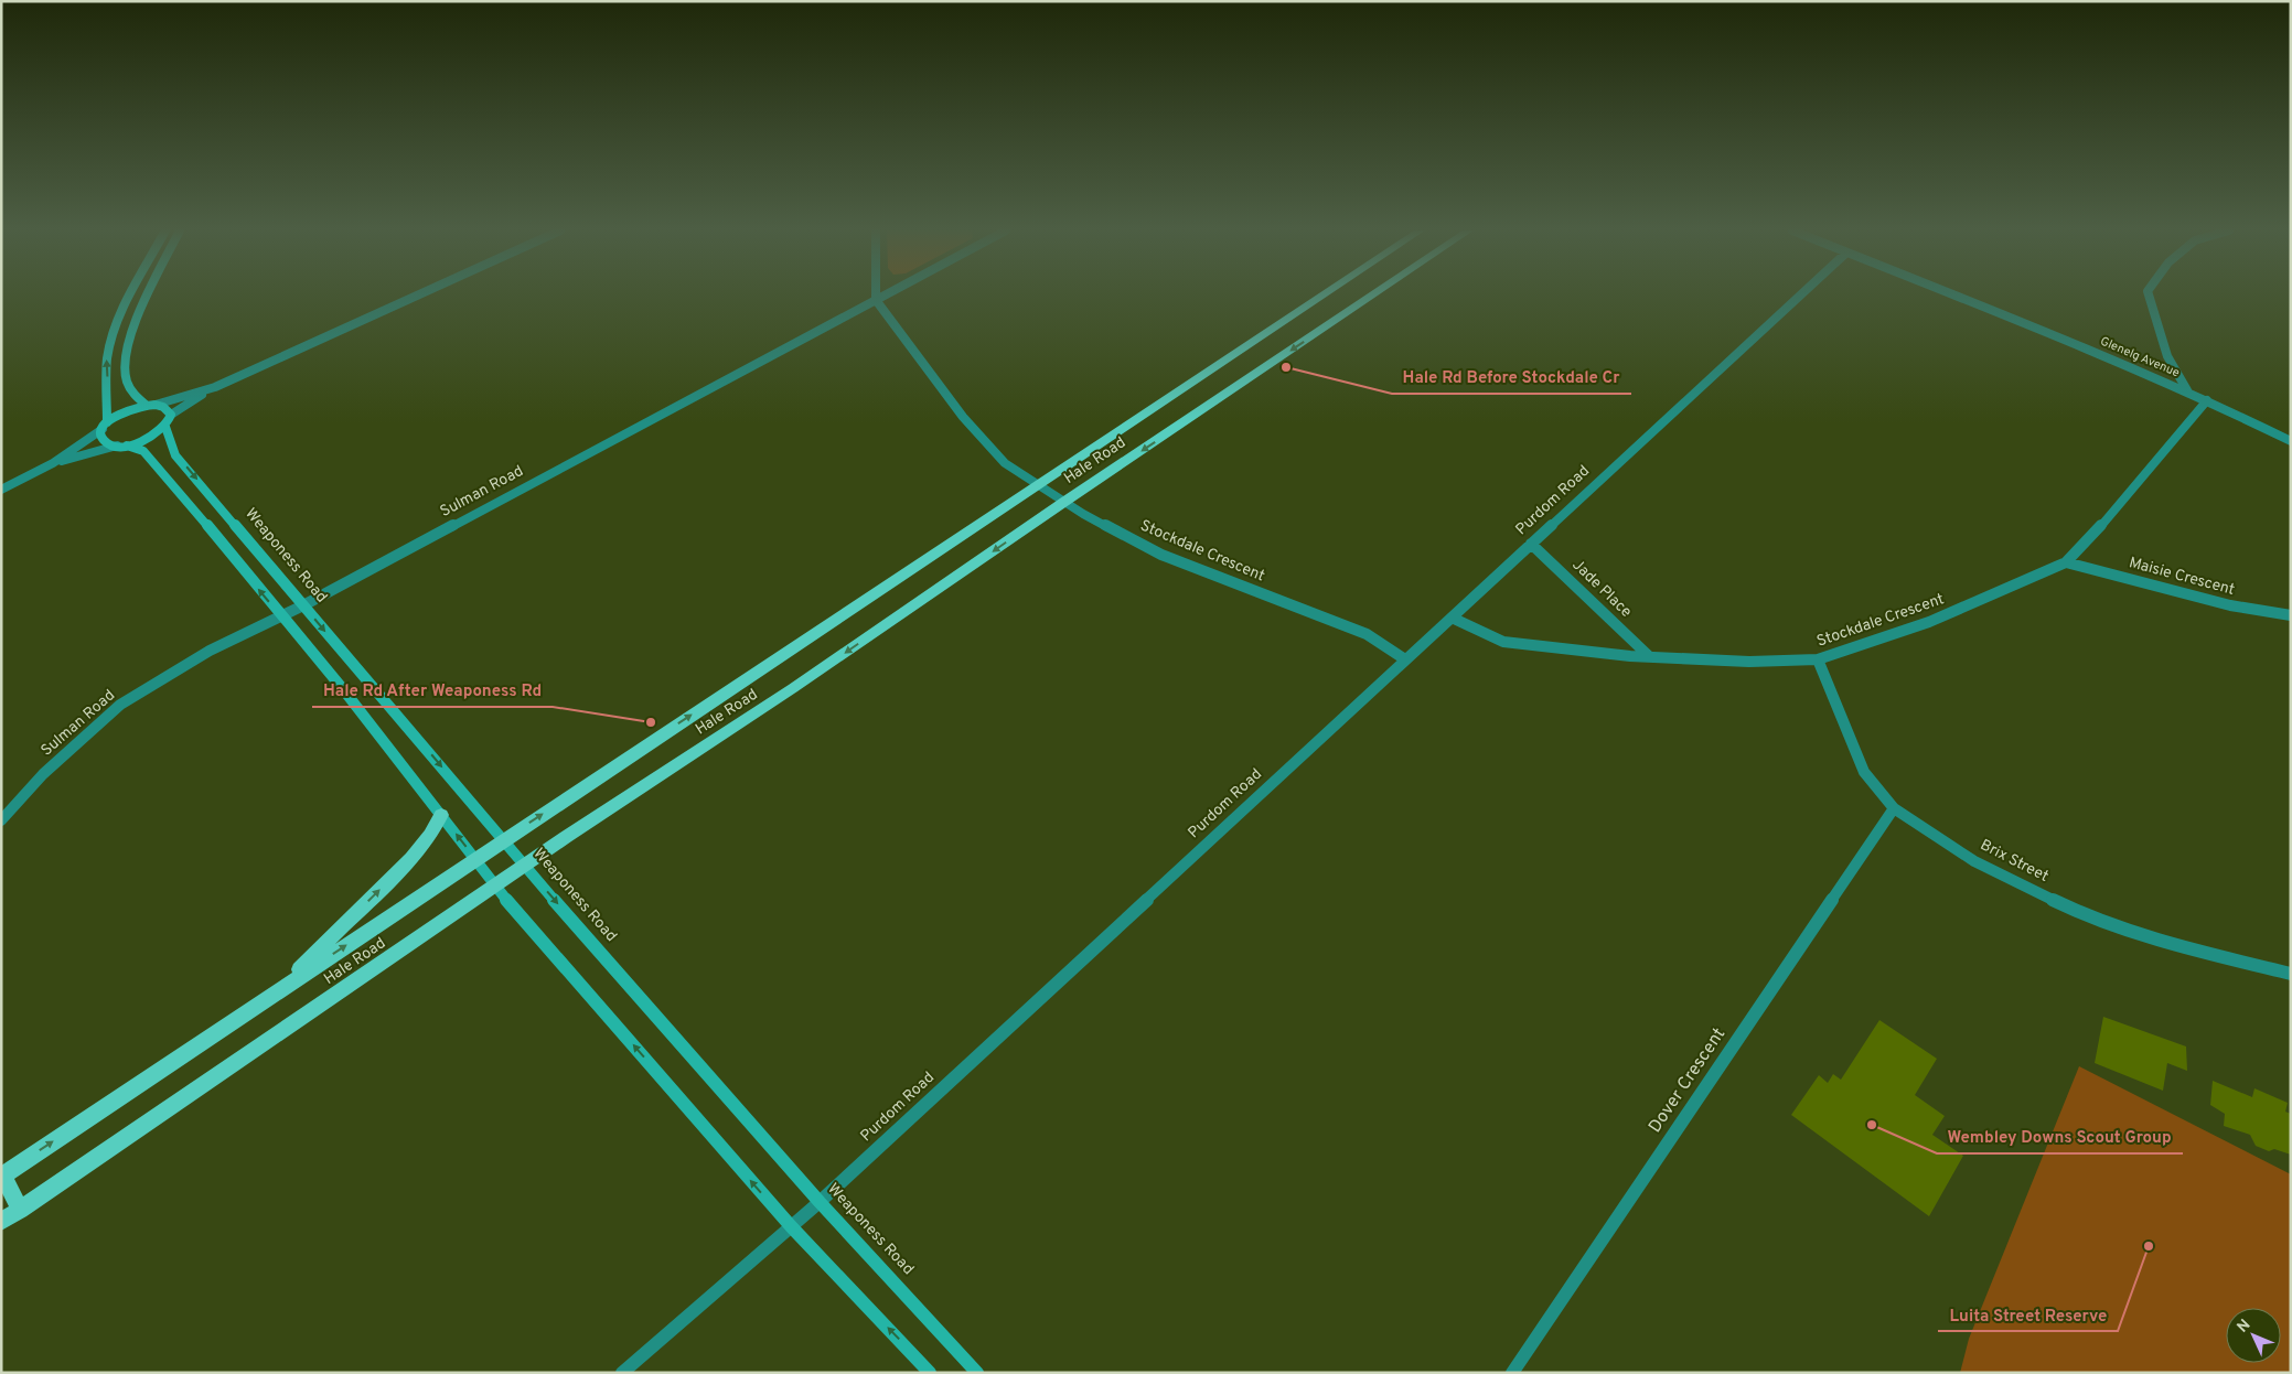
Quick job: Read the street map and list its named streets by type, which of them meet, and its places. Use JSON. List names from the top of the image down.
{
  "streets": {
    "main road": ["Hale Road", "Weaponess Road"],
    "street": [
      "Glenelg Avenue",
      "Sulman Road",
      "Purdom Road",
      "Stockdale Crescent",
      "Maisie Crescent",
      "Jade Place",
      "Brix Street",
      "Dover Crescent"
    ]
  },
  "crossings": [
    ["Glenelg Avenue", "Stockdale Crescent"],
    ["Hale Road", "Stockdale Crescent"],
    ["Hale Road", "Weaponess Road"],
    ["Sulman Road", "Stockdale Crescent"],
    ["Sulman Road", "Weaponess Road"],
    ["Purdom Road", "Stockdale Crescent"],
    ["Purdom Road", "Weaponess Road"],
    ["Purdom Road", "Jade Place"],
    ["Stockdale Crescent", "Maisie Crescent"],
    ["Stockdale Crescent", "Jade Place"],
    ["Stockdale Crescent", "Brix Street"],
    ["Brix Street", "Dover Crescent"]
  ],
  "places": [
    "Hale Rd Before Stockdale Cr",
    "Hale Rd After Weaponess Rd",
    "Wembley Downs Scout Group",
    "Luita Street Reserve"
  ],
  "north": "top left"
}
